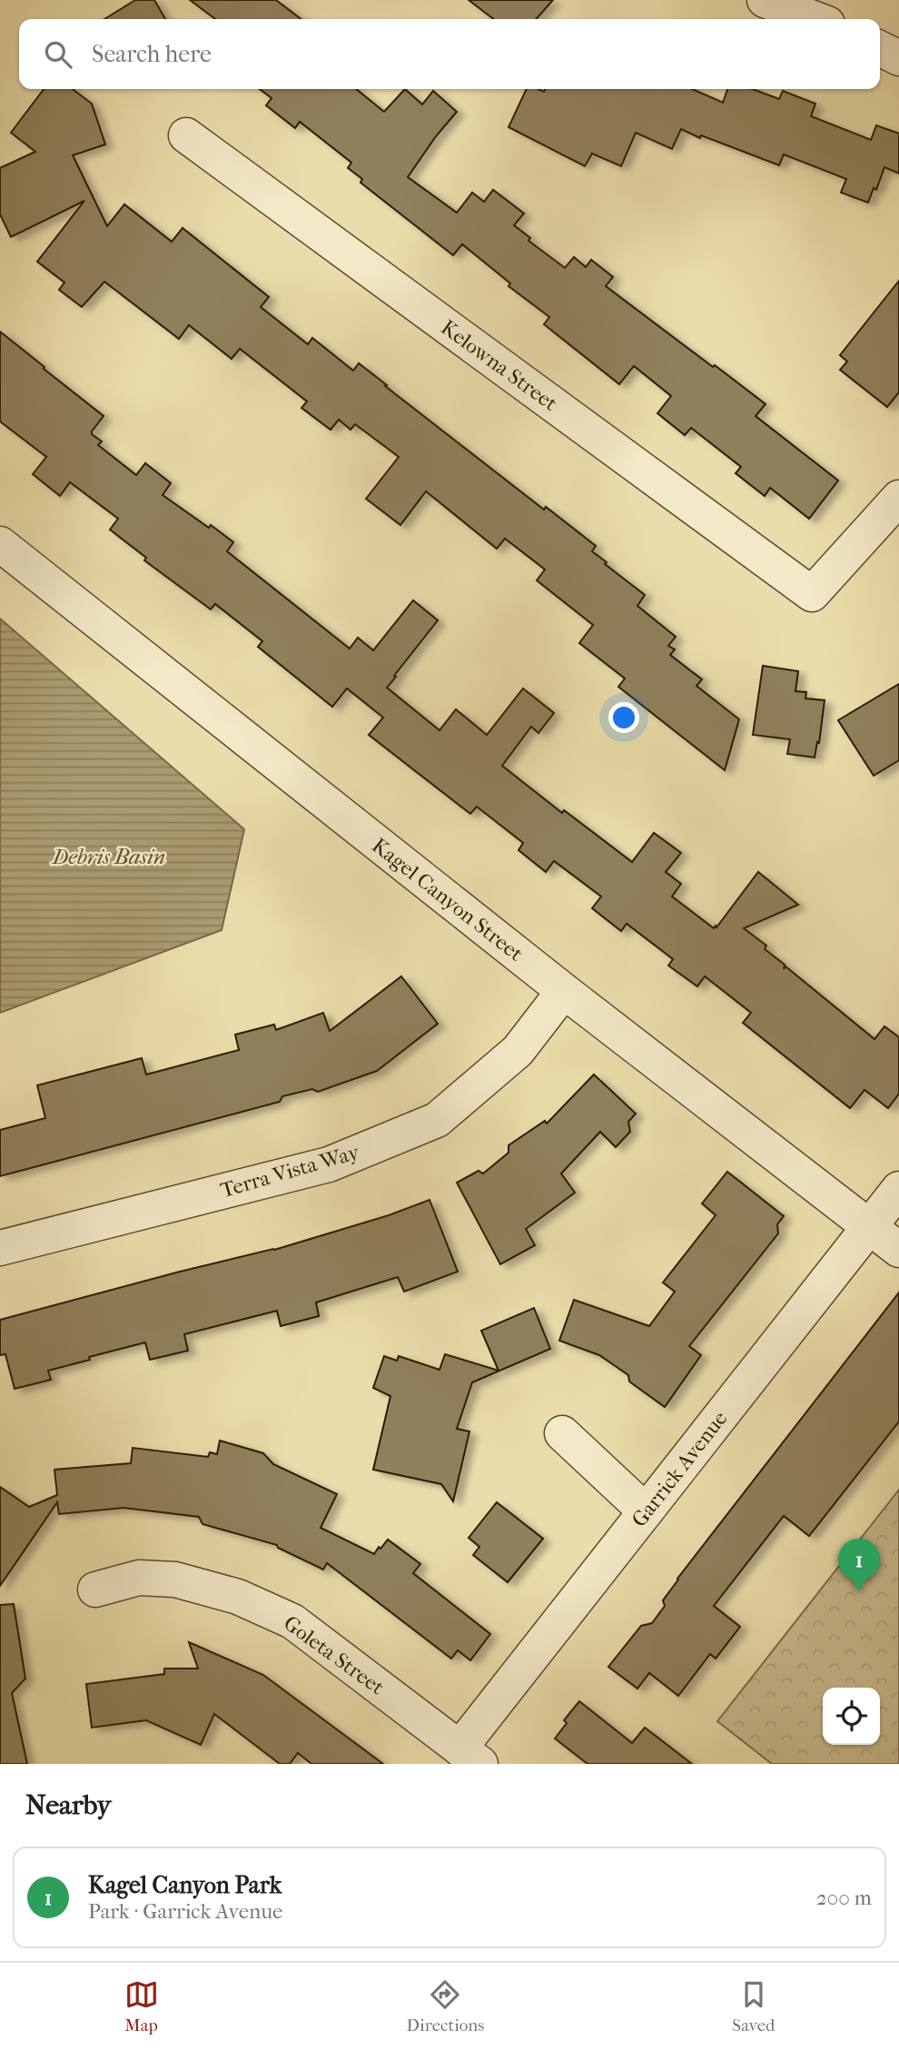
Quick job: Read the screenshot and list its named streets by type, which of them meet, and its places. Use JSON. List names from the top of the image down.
{
  "streets": {
    "street": [
      "Kelowna Street",
      "Kagel Canyon Street",
      "Terra Vista Way",
      "Garrick Avenue",
      "Goleta Street"
    ]
  },
  "crossings": [
    ["Kagel Canyon Street", "Terra Vista Way"],
    ["Kagel Canyon Street", "Garrick Avenue"],
    ["Garrick Avenue", "Goleta Street"]
  ],
  "water": ["Debris Basin"],
  "page": {
    "search": "Search here",
    "pins": "1",
    "heading": "Nearby",
    "list": [
      {
        "mark": "1",
        "name": "Kagel Canyon Park",
        "note": "Park · Garrick Avenue",
        "value": "200 m"
      }
    ],
    "nav": ["Map", "Directions", "Saved"]
  }
}
